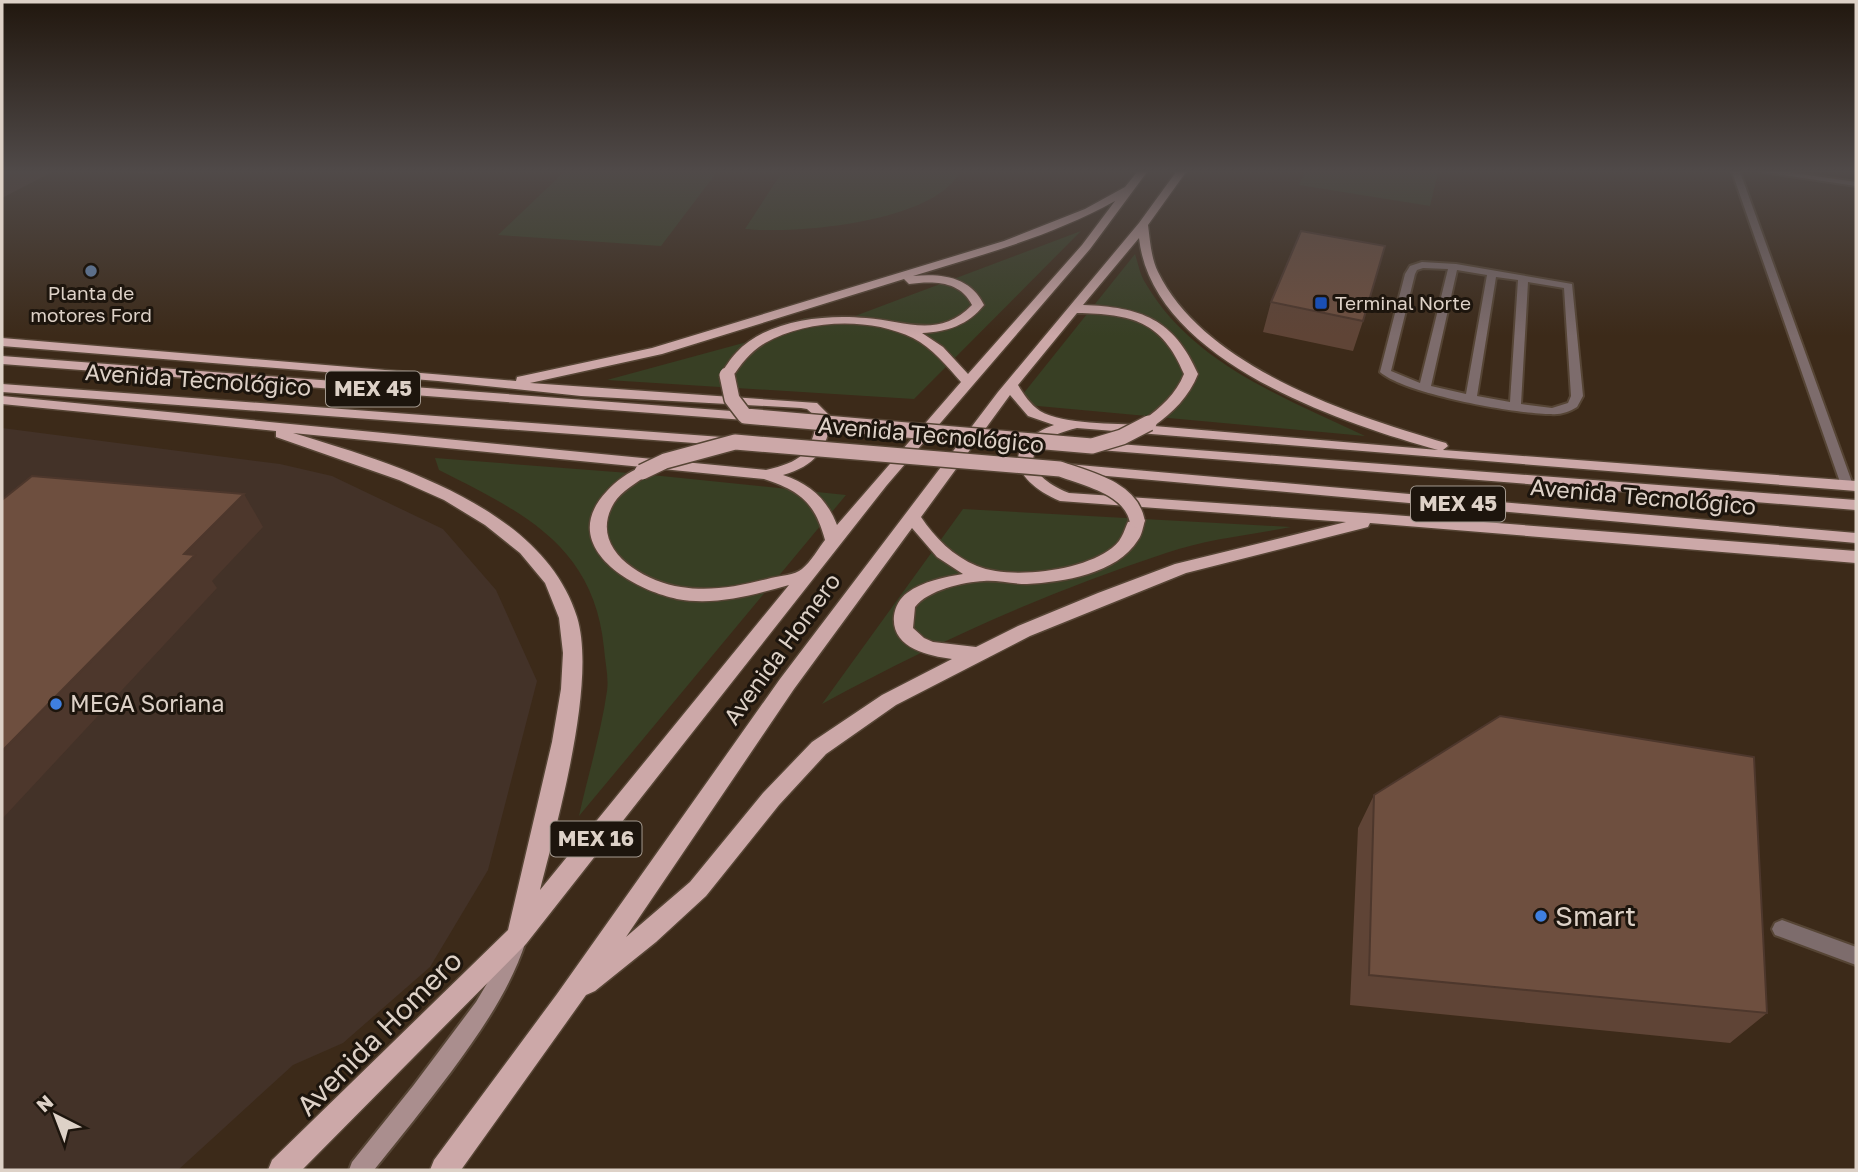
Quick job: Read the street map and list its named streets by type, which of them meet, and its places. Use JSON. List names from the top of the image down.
{
  "streets": {
    "main road": [
      "Avenida Tecnológico",
      "MEX 45",
      "Avenida Homero",
      "MEX 16"
    ]
  },
  "places": {
    "other": ["Planta de motores Ford", "MEGA Soriana", "Smart"],
    "transit": ["Terminal Norte"]
  },
  "north": "top left"
}
